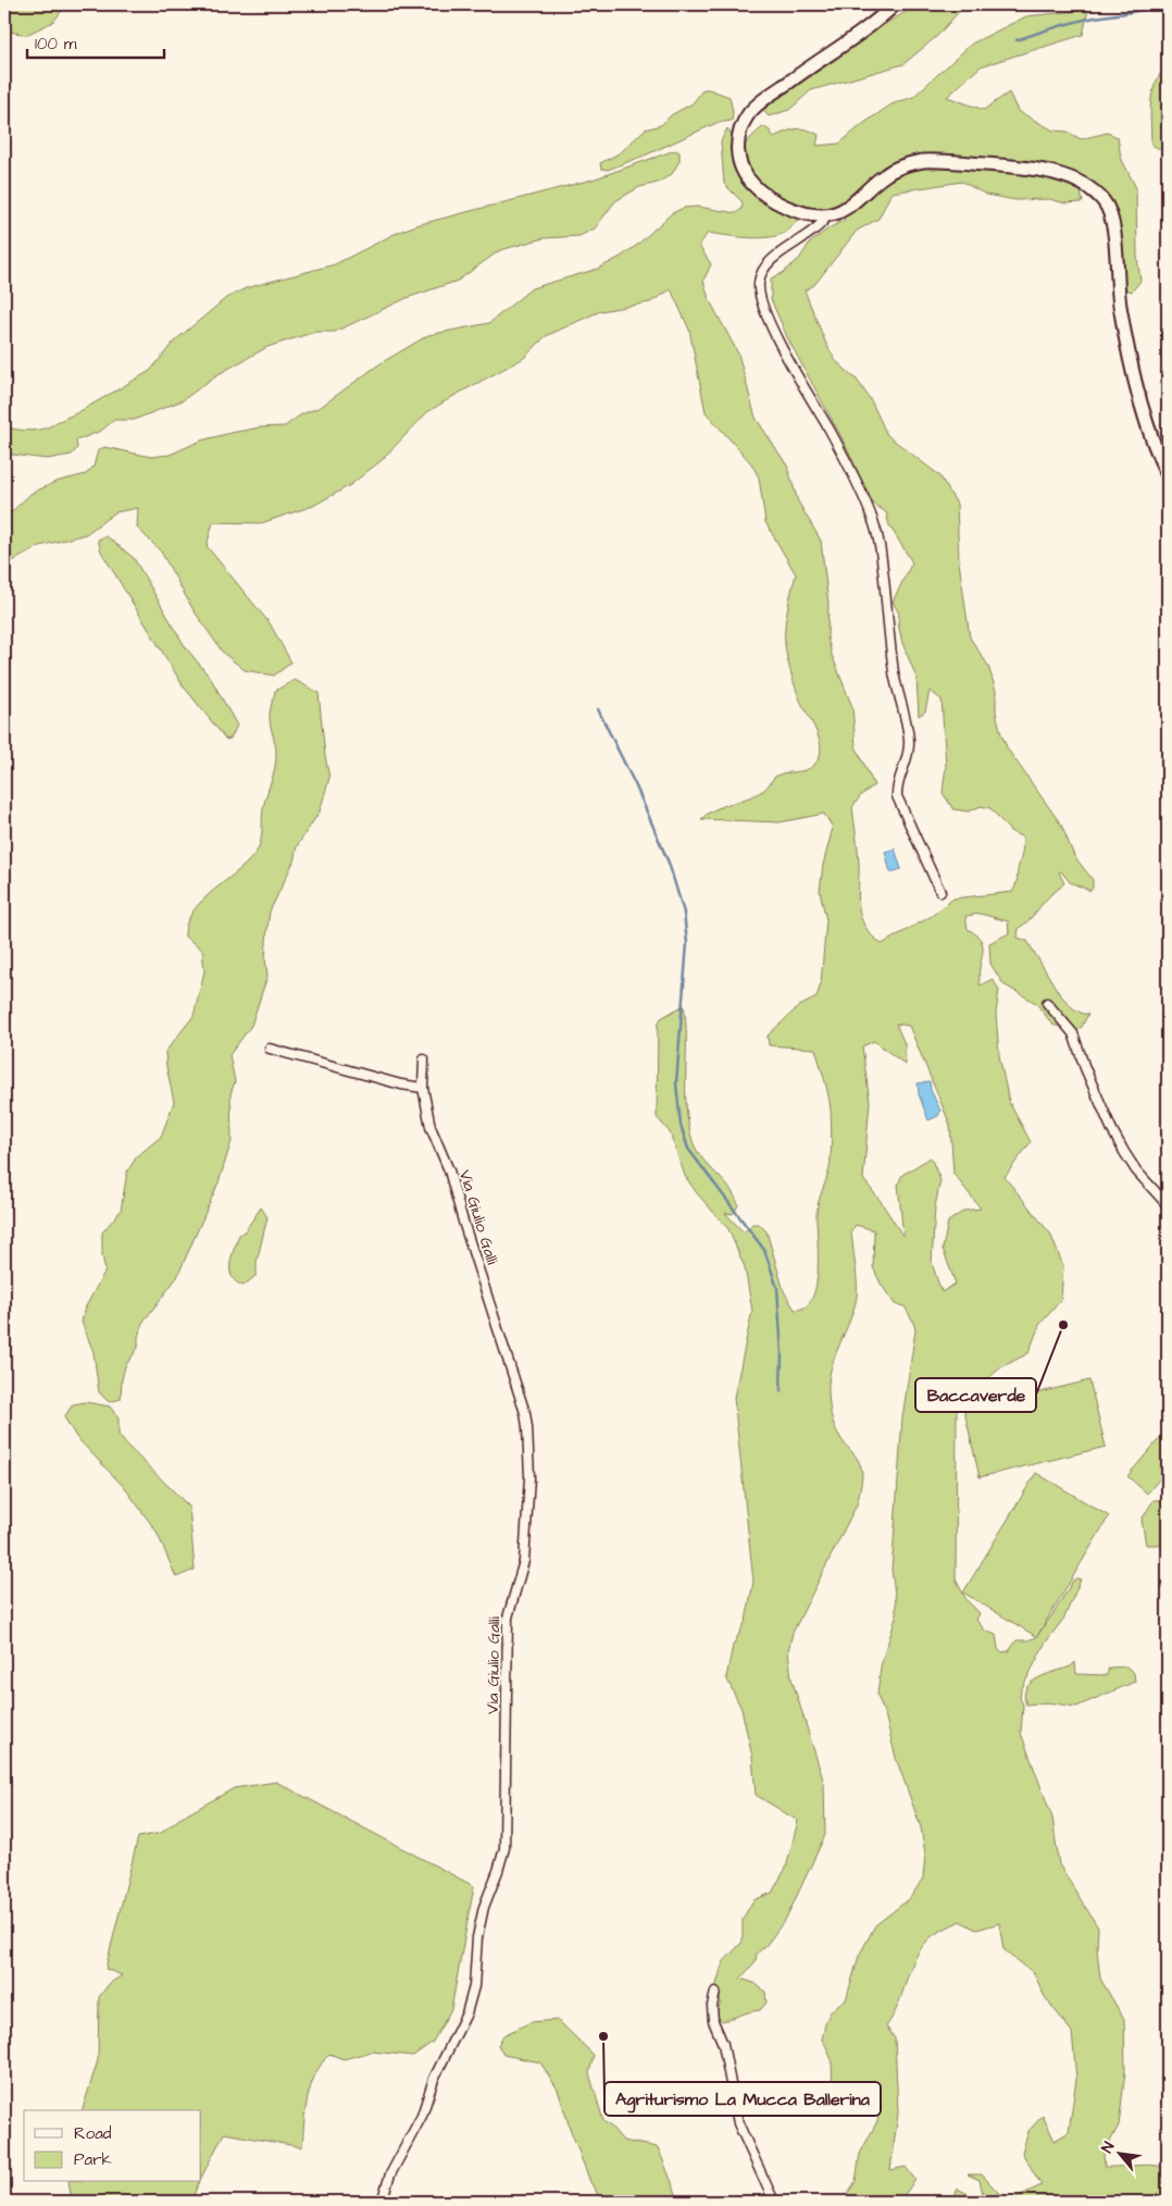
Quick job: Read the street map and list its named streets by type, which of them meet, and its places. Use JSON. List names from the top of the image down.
{
  "streets": {
    "street": ["Via Giulio Galli"]
  },
  "places": ["Baccaverde", "Agriturismo La Mucca Ballerina"],
  "legend": ["Road", "Park"],
  "scale_bar": "100 m",
  "north": "top left"
}
